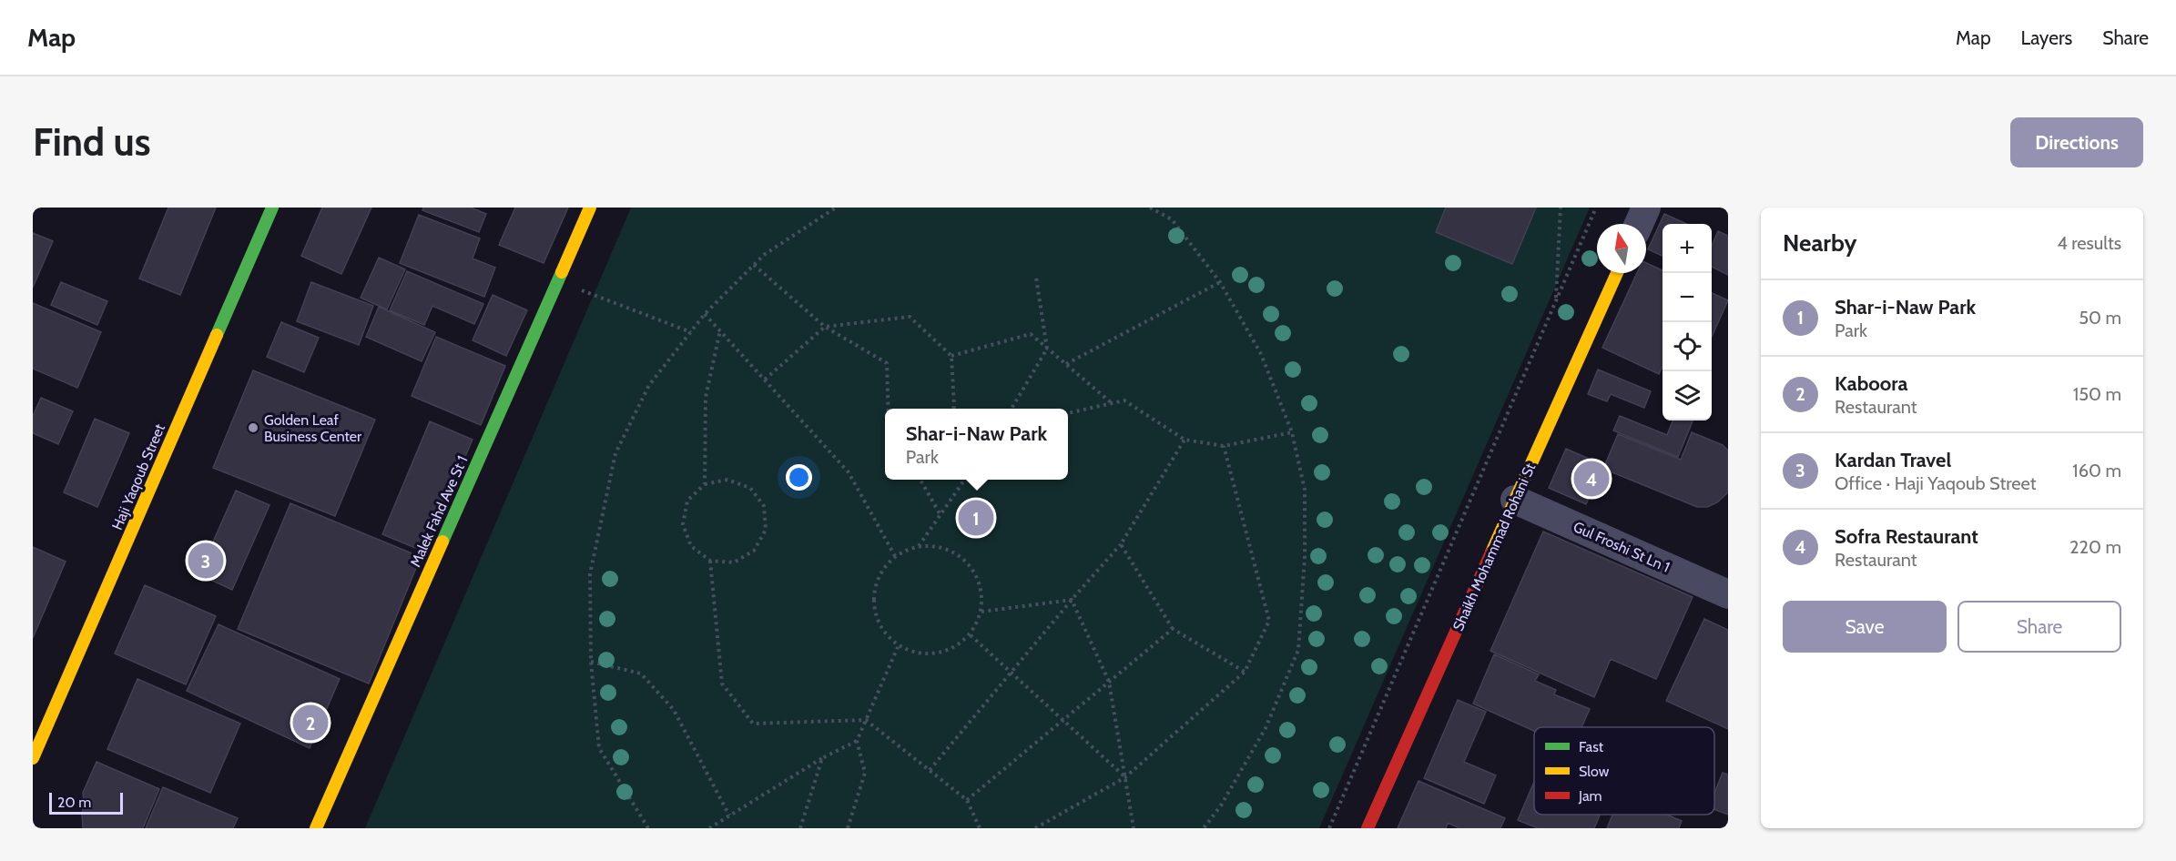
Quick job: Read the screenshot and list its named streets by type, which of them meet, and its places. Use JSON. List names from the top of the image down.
{
  "streets": {
    "street": [
      "Haji Yaqoub Street",
      "Malek Fahd Ave St 1",
      "Shaikh Mohammad Rohani St",
      "Gul Froshi St Ln 1"
    ]
  },
  "crossings": [
    ["Shaikh Mohammad Rohani St", "Gul Froshi St Ln 1"]
  ],
  "places": ["Golden Leaf Business Center"],
  "legend": ["Fast", "Slow", "Jam"],
  "scale_bar": "20 m",
  "north": "top",
  "page": {
    "header": "Map",
    "nav": ["Map", "Layers", "Share"],
    "buttons": [
      "Directions",
      ["Save", "Share"]
    ],
    "title": "Find us",
    "heading": ["Nearby", "4 results"],
    "map_buttons": ["+", "−"],
    "list": [
      {
        "mark": "1",
        "name": "Shar-i-Naw Park",
        "note": "Park",
        "value": "50 m"
      },
      {
        "mark": "2",
        "name": "Kaboora",
        "note": "Restaurant",
        "value": "150 m"
      },
      {
        "mark": "3",
        "name": "Kardan Travel",
        "note": "Office · Haji Yaqoub Street",
        "value": "160 m"
      },
      {
        "mark": "4",
        "name": "Sofra Restaurant",
        "note": "Restaurant",
        "value": "220 m"
      }
    ],
    "popup": ["Shar-i-Naw Park", "Park"],
    "pins": [
      "4",
      "1",
      "3",
      "2"
    ],
    "scale": "20 m"
  }
}
